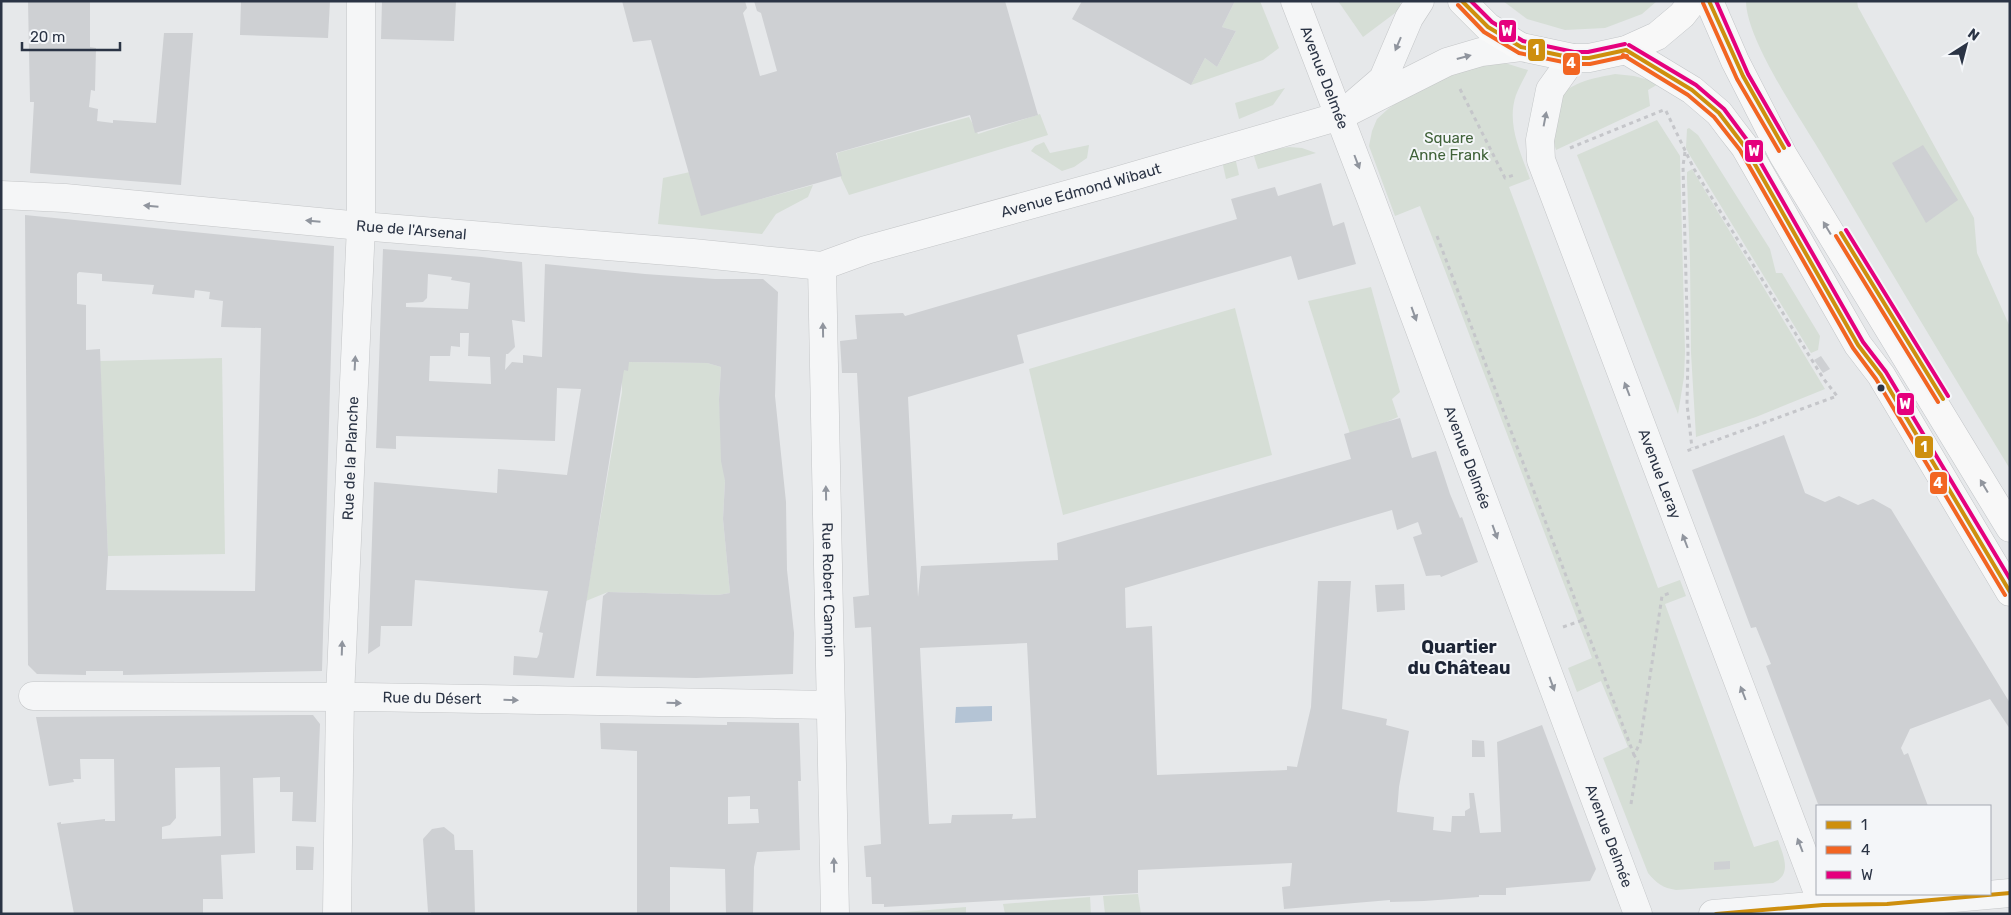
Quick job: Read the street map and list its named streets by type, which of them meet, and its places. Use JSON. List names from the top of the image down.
{
  "streets": {
    "street": [
      "Avenue Delmée",
      "Avenue Edmond Wibaut",
      "Rue de l'Arsenal",
      "Rue de la Planche",
      "Avenue Leray",
      "Rue Robert Campin",
      "Rue du Désert"
    ]
  },
  "crossings": [
    ["Avenue Delmée", "Avenue Edmond Wibaut"],
    ["Avenue Edmond Wibaut", "Rue de l'Arsenal"],
    ["Avenue Edmond Wibaut", "Rue Robert Campin"],
    ["Rue de l'Arsenal", "Rue de la Planche"],
    ["Rue de l'Arsenal", "Rue Robert Campin"],
    ["Rue de la Planche", "Rue du Désert"],
    ["Rue Robert Campin", "Rue du Désert"]
  ],
  "one_way": [
    "Avenue Delmée",
    "Rue de l'Arsenal",
    "Rue de la Planche",
    "Avenue Leray",
    "Rue Robert Campin",
    "Rue du Désert"
  ],
  "districts": ["Quartier du Château"],
  "parks": ["Square Anne Frank"],
  "lines": ["transit line 1", "transit line W", "transit line 4"],
  "legend": ["1", "4", "W"],
  "scale_bar": "20 m",
  "north": "top right"
}
